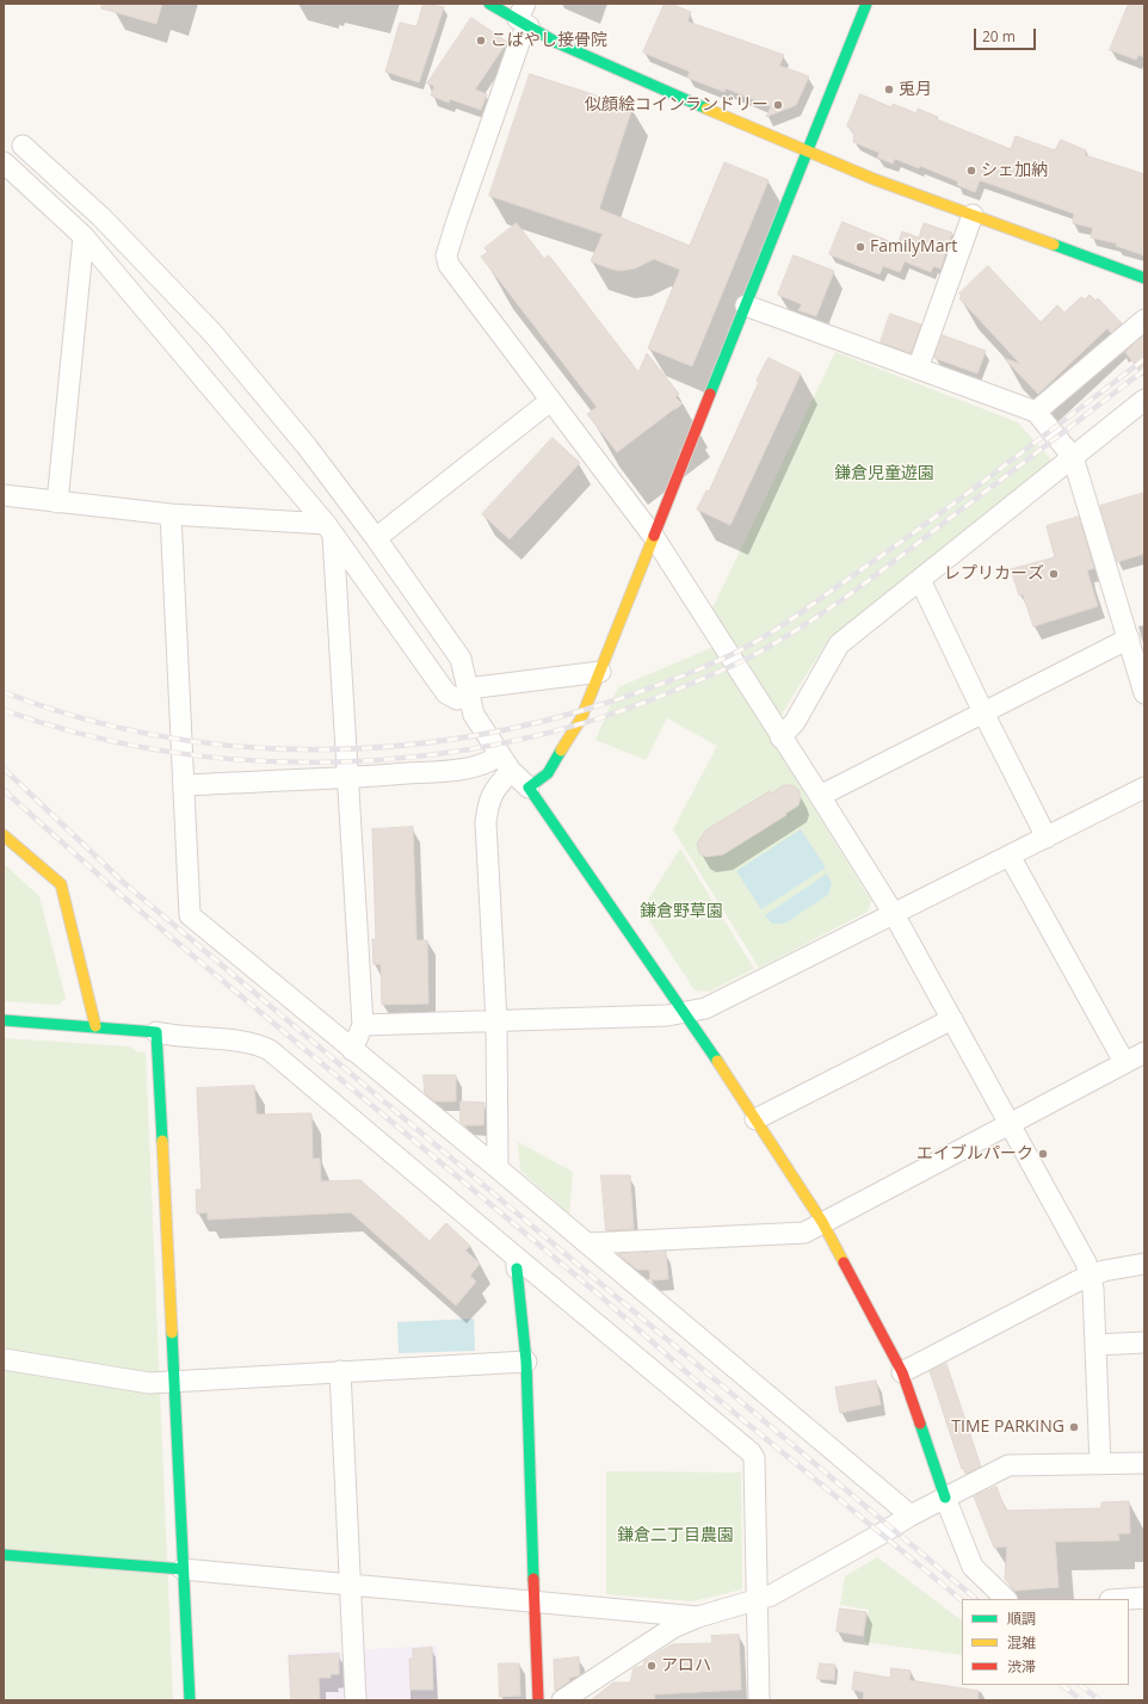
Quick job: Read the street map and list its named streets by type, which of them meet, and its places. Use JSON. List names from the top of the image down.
{
  "parks": ["鎌倉児童遊園", "鎌倉野草園", "鎌倉二丁目農園"],
  "places": [
    "こばやし接骨院",
    "兎月",
    "似顔絵コインランドリー",
    "シェ加納",
    "FamilyMart",
    "レプリカーズ",
    "エイブルパーク",
    "TIME PARKING",
    "アロハ"
  ],
  "legend": ["順調", "混雑", "渋滞"],
  "scale_bar": "20 m"
}
